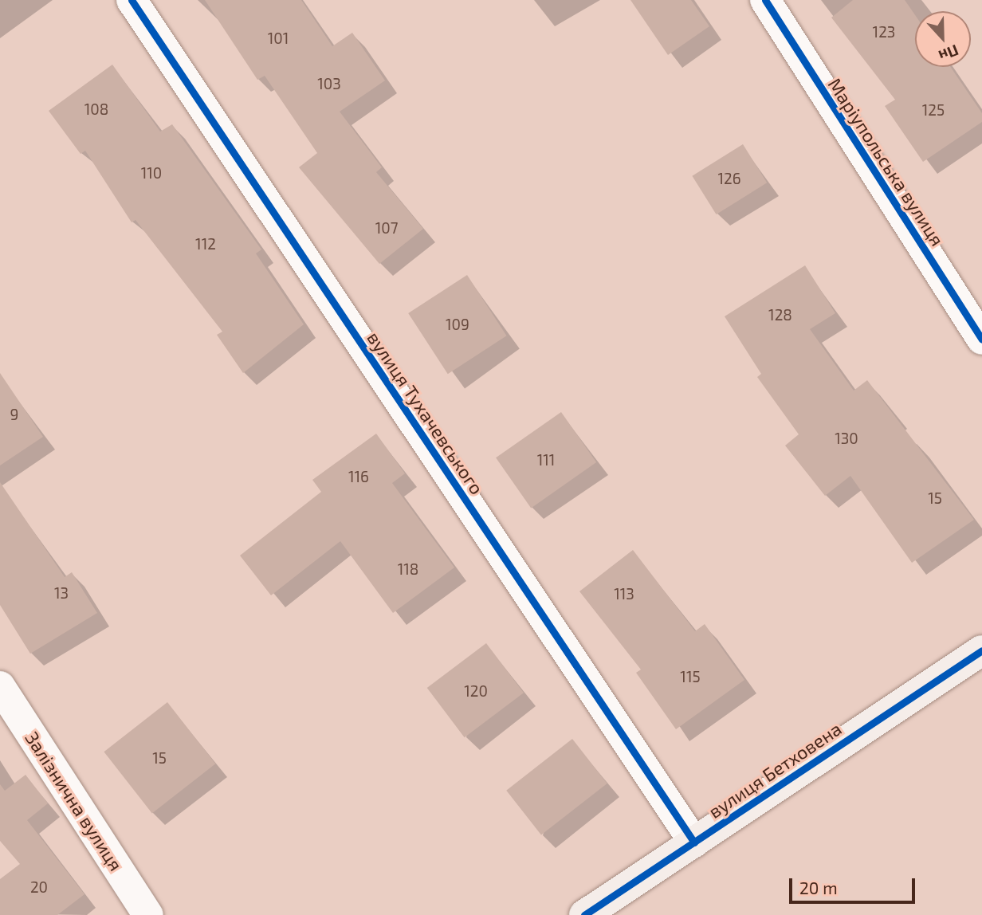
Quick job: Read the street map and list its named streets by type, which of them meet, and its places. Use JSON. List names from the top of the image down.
{
  "streets": {
    "street": [
      "Маріупольська вулиця",
      "вулиця Тухачевського",
      "вулиця Бетховена",
      "Залізнична вулиця"
    ]
  },
  "crossings": [
    ["вулиця Тухачевського", "вулиця Бетховена"]
  ],
  "house_numbers": [
    "123",
    "101",
    "103",
    "108",
    "125",
    "110",
    "126",
    "107",
    "112",
    "128",
    "109",
    "9",
    "130",
    "111",
    "116",
    "15",
    "118",
    "13",
    "113",
    "115",
    "120",
    "15",
    "20"
  ],
  "scale_bar": "20 m",
  "north": "bottom"
}
